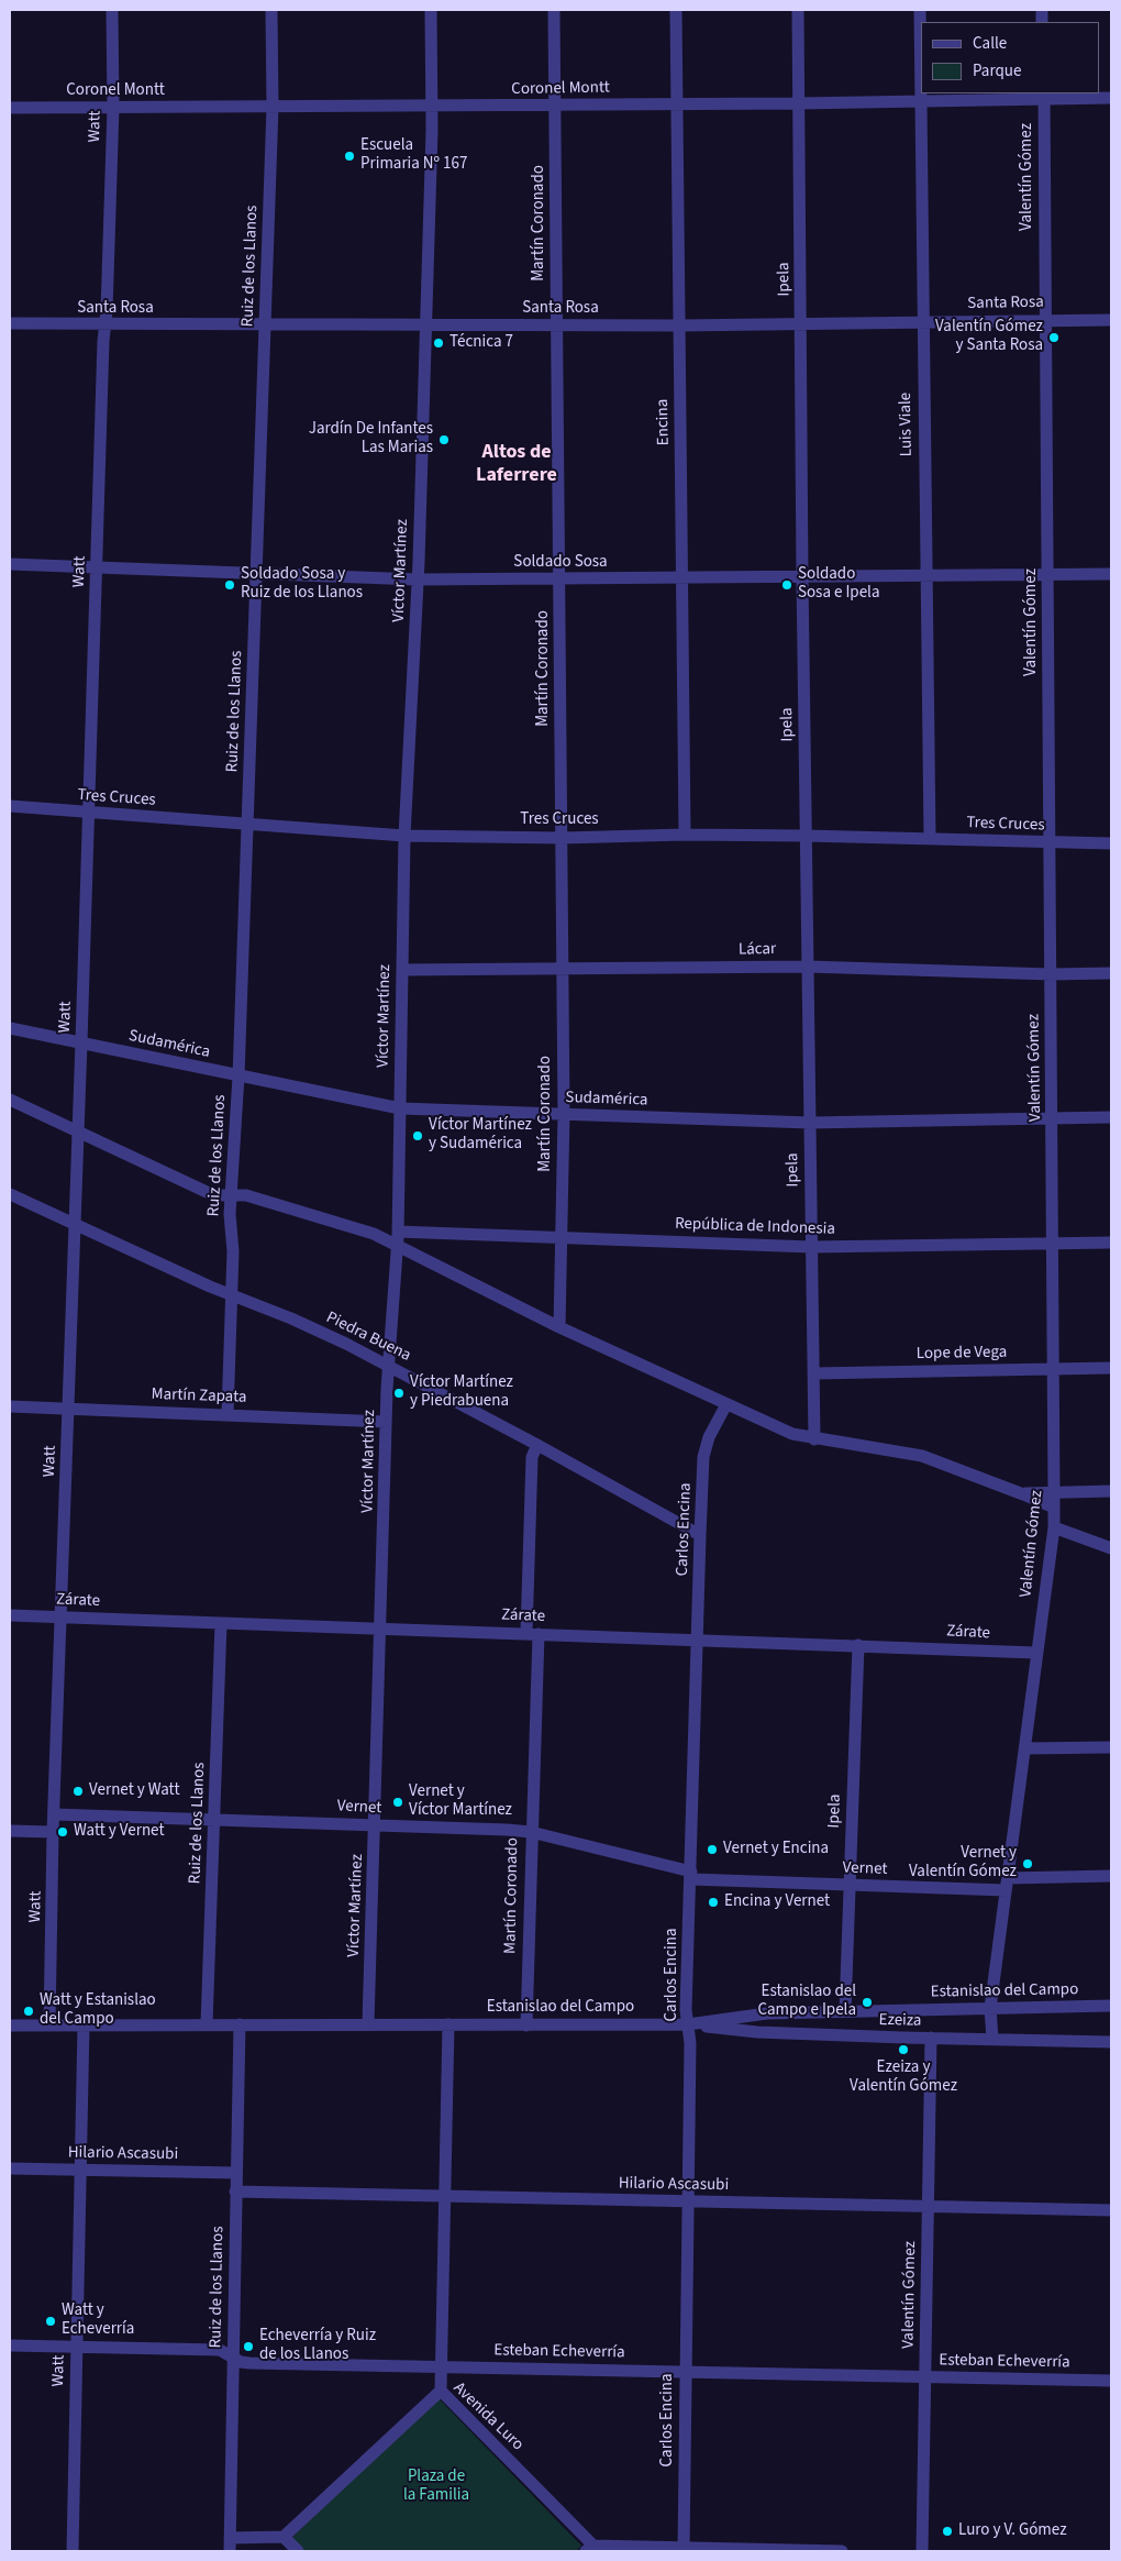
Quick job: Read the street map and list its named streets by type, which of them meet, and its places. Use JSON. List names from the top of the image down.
{
  "streets": {
    "street": [
      "Coronel Montt",
      "Watt",
      "Valentín Gómez",
      "Martín Coronado",
      "Ruiz de los Llanos",
      "Ipela",
      "Santa Rosa",
      "Encina",
      "Luis Viale",
      "Soldado Sosa",
      "Víctor Martínez",
      "Tres Cruces",
      "Lácar",
      "Sudamérica",
      "República de Indonesia",
      "Piedra Buena",
      "Lope de Vega",
      "Martín Zapata",
      "Carlos Encina",
      "Zárate",
      "Vernet",
      "Estanislao del Campo",
      "Ezeiza",
      "Hilario Ascasubi",
      "Esteban Echeverría",
      "Avenida Luro"
    ]
  },
  "crossings": [
    ["Coronel Montt", "Watt"],
    ["Coronel Montt", "Valentín Gómez"],
    ["Coronel Montt", "Martín Coronado"],
    ["Coronel Montt", "Ruiz de los Llanos"],
    ["Coronel Montt", "Ipela"],
    ["Coronel Montt", "Encina"],
    ["Coronel Montt", "Luis Viale"],
    ["Coronel Montt", "Víctor Martínez"],
    ["Watt", "Santa Rosa"],
    ["Watt", "Soldado Sosa"],
    ["Watt", "Tres Cruces"],
    ["Watt", "Sudamérica"],
    ["Watt", "Piedra Buena"],
    ["Watt", "Martín Zapata"],
    ["Watt", "Zárate"],
    ["Watt", "Vernet"],
    ["Watt", "Estanislao del Campo"],
    ["Watt", "Hilario Ascasubi"],
    ["Watt", "Esteban Echeverría"],
    ["Valentín Gómez", "Santa Rosa"],
    ["Valentín Gómez", "Soldado Sosa"],
    ["Valentín Gómez", "Tres Cruces"],
    ["Valentín Gómez", "Lácar"],
    ["Valentín Gómez", "Sudamérica"],
    ["Valentín Gómez", "República de Indonesia"],
    ["Valentín Gómez", "Lope de Vega"],
    ["Valentín Gómez", "Zárate"],
    ["Valentín Gómez", "Vernet"],
    ["Valentín Gómez", "Estanislao del Campo"],
    ["Valentín Gómez", "Ezeiza"],
    ["Valentín Gómez", "Hilario Ascasubi"],
    ["Valentín Gómez", "Esteban Echeverría"],
    ["Martín Coronado", "Santa Rosa"],
    ["Martín Coronado", "Soldado Sosa"],
    ["Martín Coronado", "Tres Cruces"],
    ["Martín Coronado", "Lácar"],
    ["Martín Coronado", "Sudamérica"],
    ["Martín Coronado", "República de Indonesia"],
    ["Martín Coronado", "Piedra Buena"],
    ["Martín Coronado", "Zárate"],
    ["Martín Coronado", "Vernet"],
    ["Martín Coronado", "Estanislao del Campo"],
    ["Ruiz de los Llanos", "Santa Rosa"],
    ["Ruiz de los Llanos", "Soldado Sosa"],
    ["Ruiz de los Llanos", "Tres Cruces"],
    ["Ruiz de los Llanos", "Sudamérica"],
    ["Ruiz de los Llanos", "Piedra Buena"],
    ["Ruiz de los Llanos", "Martín Zapata"],
    ["Ruiz de los Llanos", "Zárate"],
    ["Ruiz de los Llanos", "Vernet"],
    ["Ruiz de los Llanos", "Estanislao del Campo"],
    ["Ruiz de los Llanos", "Hilario Ascasubi"],
    ["Ruiz de los Llanos", "Esteban Echeverría"],
    ["Ipela", "Santa Rosa"],
    ["Ipela", "Soldado Sosa"],
    ["Ipela", "Tres Cruces"],
    ["Ipela", "Lácar"],
    ["Ipela", "Sudamérica"],
    ["Ipela", "República de Indonesia"],
    ["Ipela", "Lope de Vega"],
    ["Ipela", "Zárate"],
    ["Ipela", "Vernet"],
    ["Ipela", "Estanislao del Campo"],
    ["Santa Rosa", "Encina"],
    ["Santa Rosa", "Luis Viale"],
    ["Santa Rosa", "Víctor Martínez"],
    ["Encina", "Soldado Sosa"],
    ["Encina", "Tres Cruces"],
    ["Luis Viale", "Soldado Sosa"],
    ["Luis Viale", "Tres Cruces"],
    ["Soldado Sosa", "Víctor Martínez"],
    ["Víctor Martínez", "Tres Cruces"],
    ["Víctor Martínez", "Lácar"],
    ["Víctor Martínez", "Sudamérica"],
    ["Víctor Martínez", "República de Indonesia"],
    ["Víctor Martínez", "Piedra Buena"],
    ["Víctor Martínez", "Martín Zapata"],
    ["Víctor Martínez", "Zárate"],
    ["Víctor Martínez", "Vernet"],
    ["Víctor Martínez", "Estanislao del Campo"],
    ["Piedra Buena", "Carlos Encina"],
    ["Carlos Encina", "Zárate"],
    ["Carlos Encina", "Vernet"],
    ["Carlos Encina", "Estanislao del Campo"],
    ["Carlos Encina", "Ezeiza"],
    ["Carlos Encina", "Hilario Ascasubi"],
    ["Carlos Encina", "Esteban Echeverría"],
    ["Carlos Encina", "Avenida Luro"],
    ["Estanislao del Campo", "Ezeiza"]
  ],
  "districts": ["Altos de Laferrere"],
  "parks": ["Plaza de la Familia"],
  "places": [
    "Escuela Primaria Nº 167",
    "Valentín Gómez y Santa Rosa",
    "Técnica 7",
    "Jardín De Infantes Las Marias",
    "Soldado Sosa y Ruiz de los Llanos",
    "Soldado Sosa e Ipela",
    "Víctor Martínez y Sudamérica",
    "Víctor Martínez y Piedrabuena",
    "Vernet y Watt",
    "Vernet y Víctor Martínez",
    "Watt y Vernet",
    "Vernet y Encina",
    "Vernet y Valentín Gómez",
    "Encina y Vernet",
    "Estanislao del Campo e Ipela",
    "Watt y Estanislao del Campo",
    "Ezeiza y Valentín Gómez",
    "Watt y Echeverría",
    "Echeverría y Ruiz de los Llanos",
    "Luro y V. Gómez"
  ],
  "legend": ["Calle", "Parque"]
}
